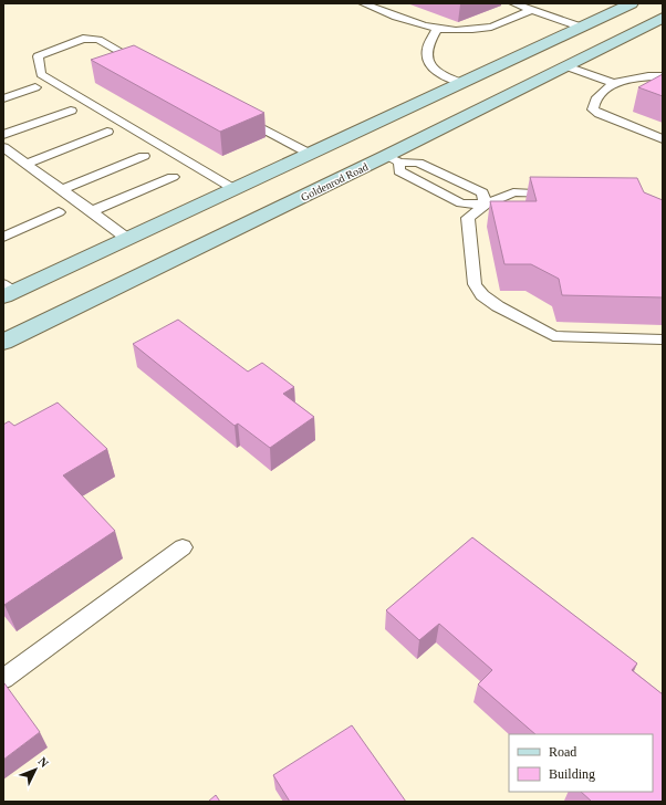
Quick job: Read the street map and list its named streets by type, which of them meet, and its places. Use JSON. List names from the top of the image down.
{
  "streets": {
    "main road": ["Goldenrod Road"]
  },
  "legend": ["Road", "Building"],
  "north": "top right"
}
